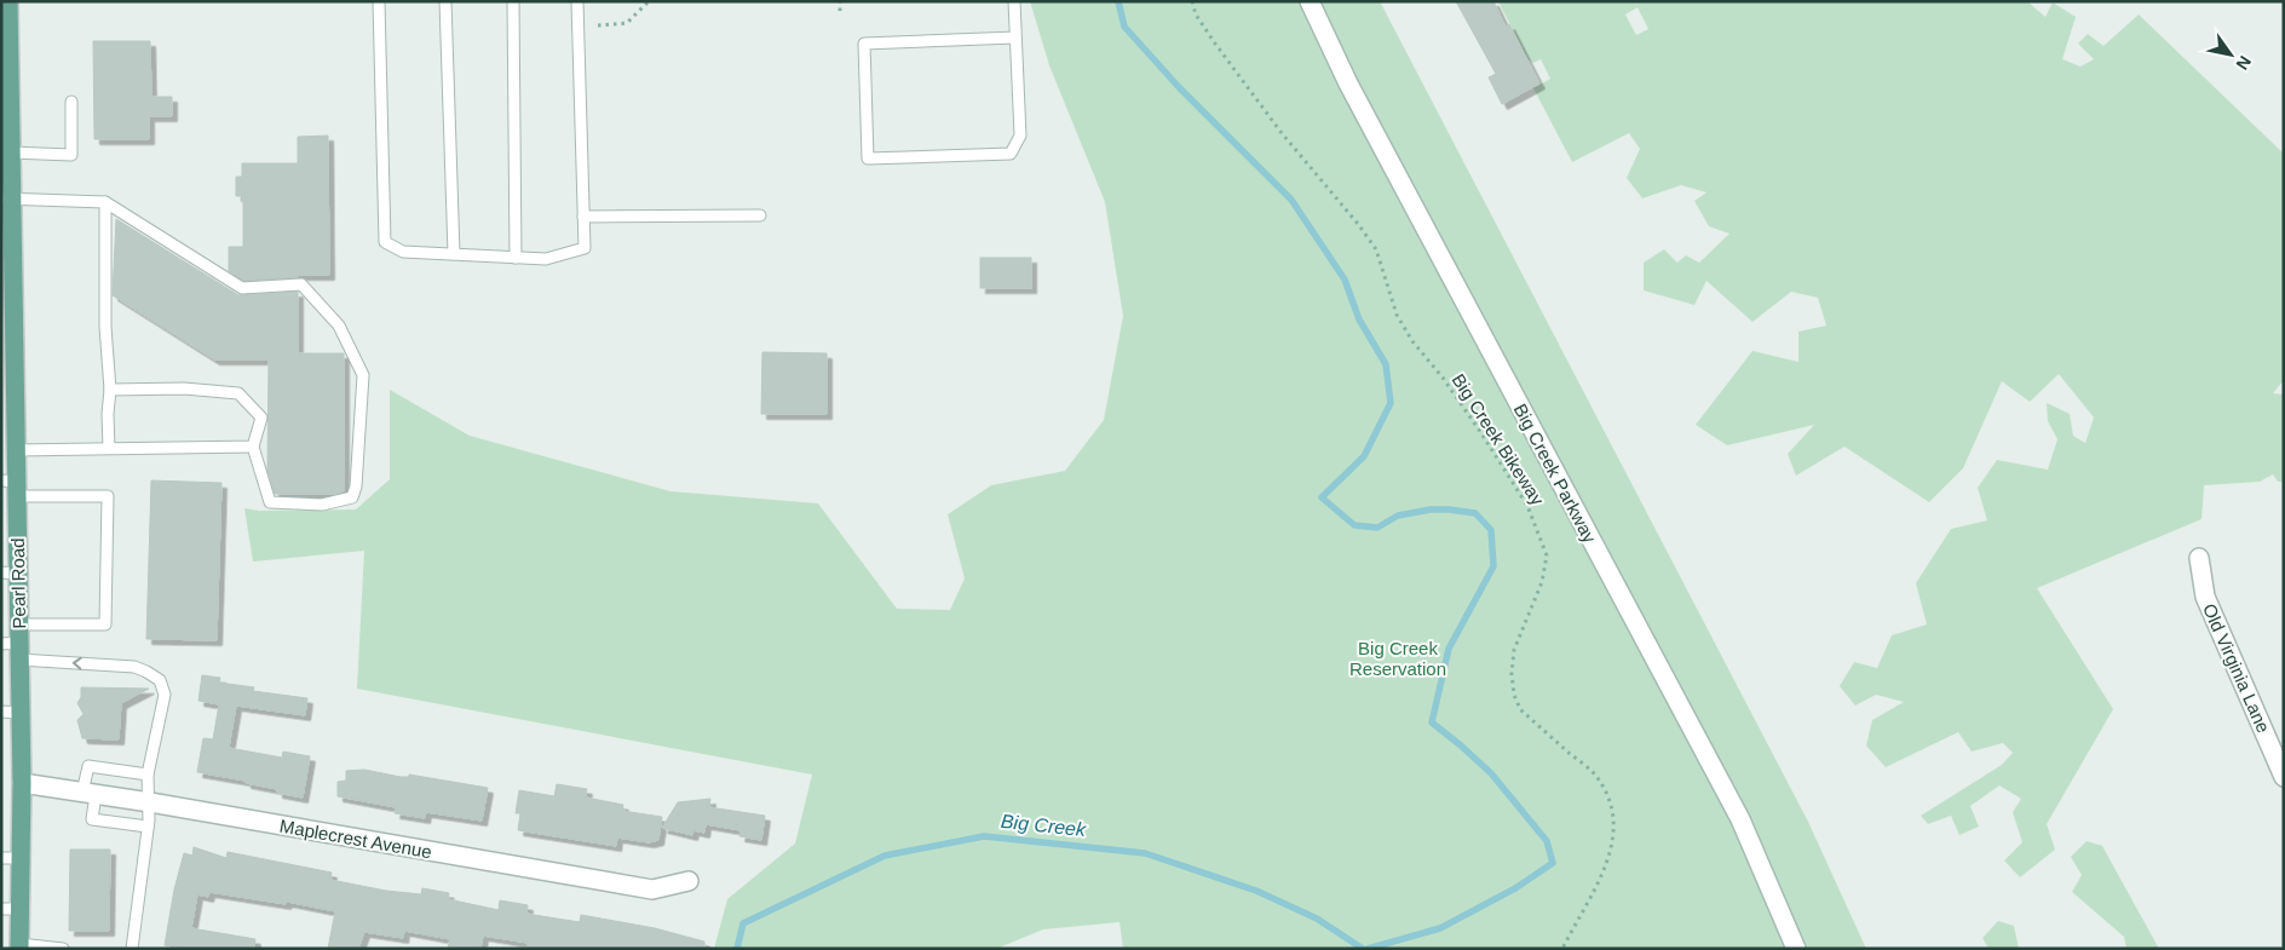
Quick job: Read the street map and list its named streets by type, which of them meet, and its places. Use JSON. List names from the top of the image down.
{
  "streets": {
    "main road": ["Pearl Road"],
    "street": ["Big Creek Parkway", "Old Virginia Lane", "Maplecrest Avenue"],
    "path": ["Big Creek Bikeway"]
  },
  "crossings": [
    ["Pearl Road", "Maplecrest Avenue"]
  ],
  "water": ["Big Creek"],
  "parks": ["Big Creek Reservation"],
  "north": "bottom right"
}
